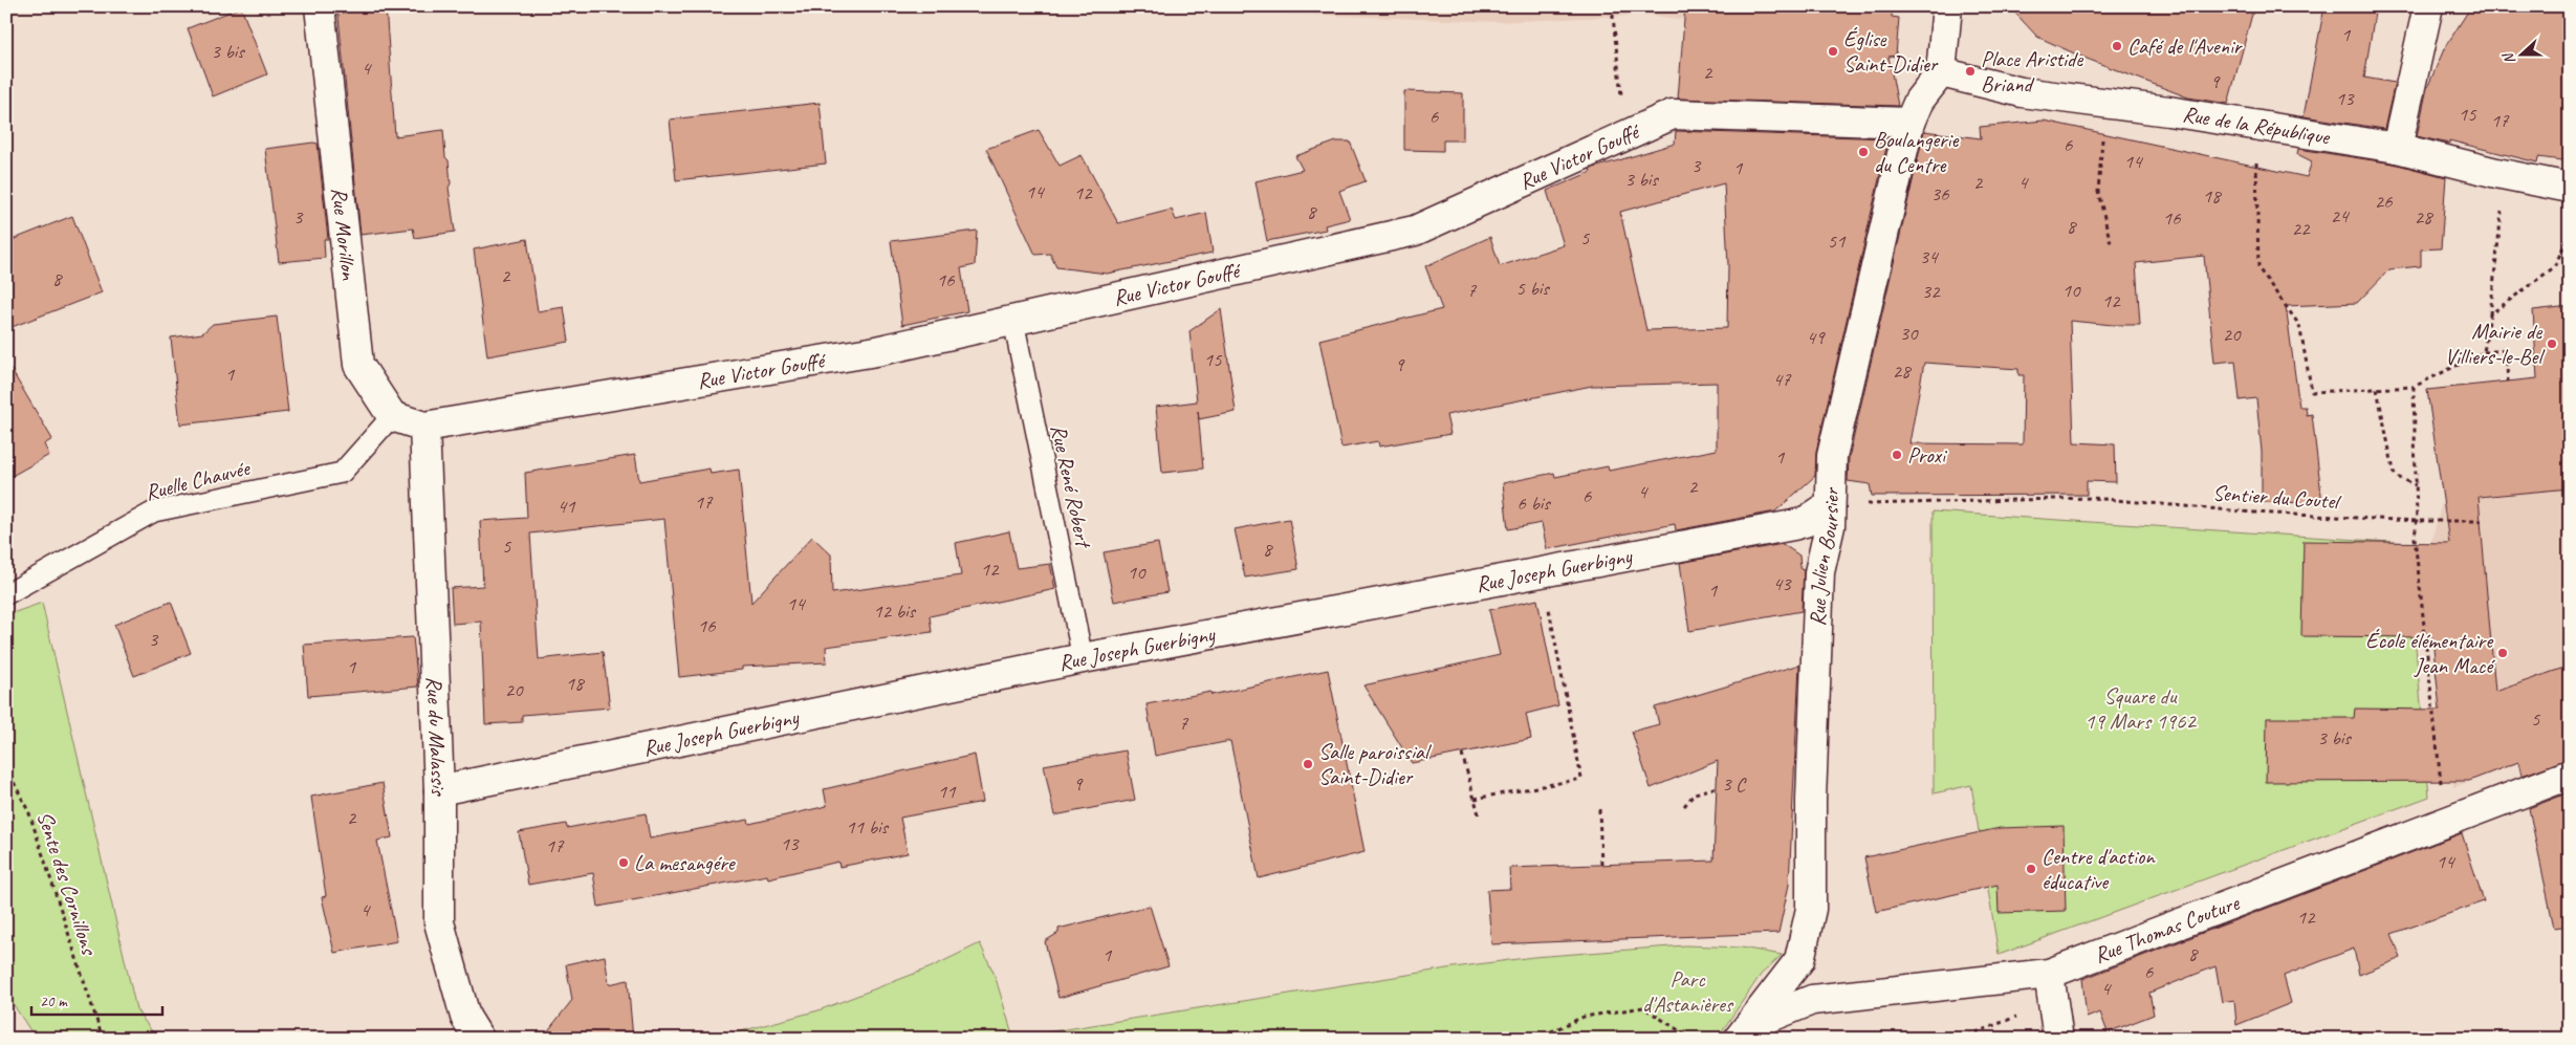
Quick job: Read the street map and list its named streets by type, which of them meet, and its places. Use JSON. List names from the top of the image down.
{
  "streets": {
    "street": [
      "Rue de la République",
      "Rue Victor Gouffé",
      "Rue Morillon",
      "Rue Julien Boursier",
      "Rue Joseph Guerbigny",
      "Rue du Malassis",
      "Rue Thomas Couture"
    ],
    "lane": ["Ruelle Chauvée", "Rue René Robert"],
    "path": ["Sentier du Coutel", "Sente des Cornillons"]
  },
  "crossings": [
    ["Rue de la République", "Rue Julien Boursier"],
    ["Rue Victor Gouffé", "Rue René Robert"],
    ["Rue Victor Gouffé", "Rue Julien Boursier"],
    ["Rue Victor Gouffé", "Rue du Malassis"],
    ["Rue Morillon", "Ruelle Chauvée"],
    ["Rue René Robert", "Rue Joseph Guerbigny"],
    ["Sentier du Coutel", "Rue Julien Boursier"],
    ["Sentier du Coutel", "Rue Joseph Guerbigny"],
    ["Rue Julien Boursier", "Rue Joseph Guerbigny"],
    ["Rue Julien Boursier", "Rue Thomas Couture"],
    ["Rue Joseph Guerbigny", "Rue du Malassis"]
  ],
  "parks": ["Square du 19 Mars 1962", "Parc d'Astanières"],
  "places": [
    "Café de l'Avenir",
    "Église Saint-Didier",
    "Place Aristide Briand",
    "Boulangerie du Centre",
    "Mairie de Villiers-le-Bel",
    "Proxi",
    "École élémentaire Jean Macé",
    "Salle paroissial Saint-Didier",
    "La mesangére",
    "Centre d'action éducative"
  ],
  "house_numbers": [
    "1",
    "3 bis",
    "4",
    "2",
    "9",
    "13",
    "15",
    "6",
    "17",
    "6",
    "14",
    "3",
    "1",
    "3 bis",
    "2",
    "4",
    "14",
    "12",
    "36",
    "18",
    "26",
    "8",
    "24",
    "3",
    "28",
    "16",
    "8",
    "22",
    "5",
    "51",
    "34",
    "2",
    "8",
    "16",
    "5 bis",
    "7",
    "10",
    "32",
    "12",
    "30",
    "20",
    "49",
    "15",
    "9",
    "28",
    "1",
    "47",
    "1",
    "2",
    "4",
    "6",
    "17",
    "6 bis",
    "41",
    "5",
    "8",
    "12",
    "10",
    "43",
    "1",
    "14",
    "12 bis",
    "16",
    "3",
    "1",
    "18",
    "20",
    "5",
    "7",
    "3 bis",
    "9",
    "3 C",
    "11",
    "2",
    "11 bis",
    "13",
    "17",
    "14",
    "4",
    "12",
    "8",
    "1",
    "6",
    "4"
  ],
  "scale_bar": "20 m",
  "north": "left"
}
